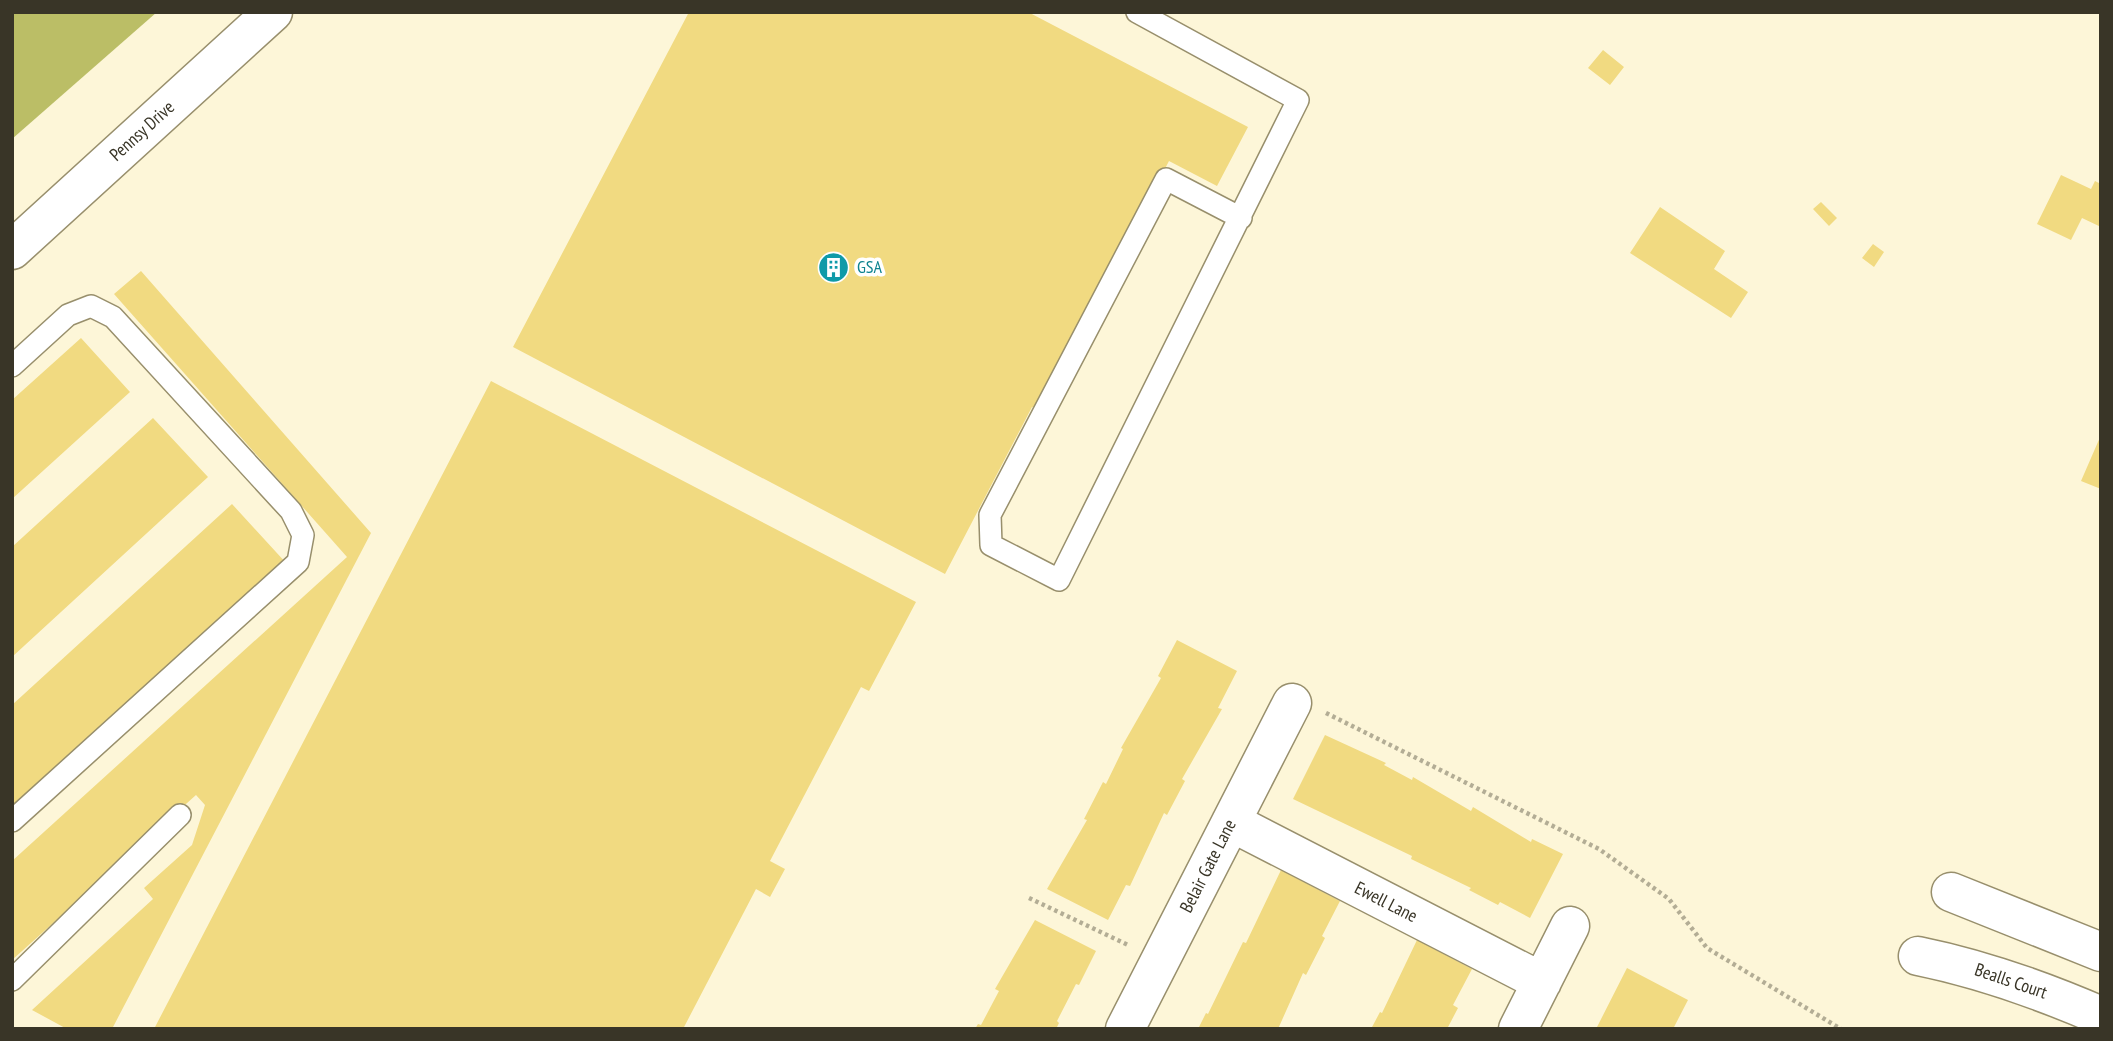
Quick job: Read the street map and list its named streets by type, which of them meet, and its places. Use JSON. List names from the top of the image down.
{
  "streets": {
    "street": [
      "Pennsy Drive",
      "Belair Gate Lane",
      "Ewell Lane",
      "Bealls Court"
    ]
  },
  "crossings": [
    ["Belair Gate Lane", "Ewell Lane"]
  ],
  "places": {
    "building": ["GSA"]
  }
}
